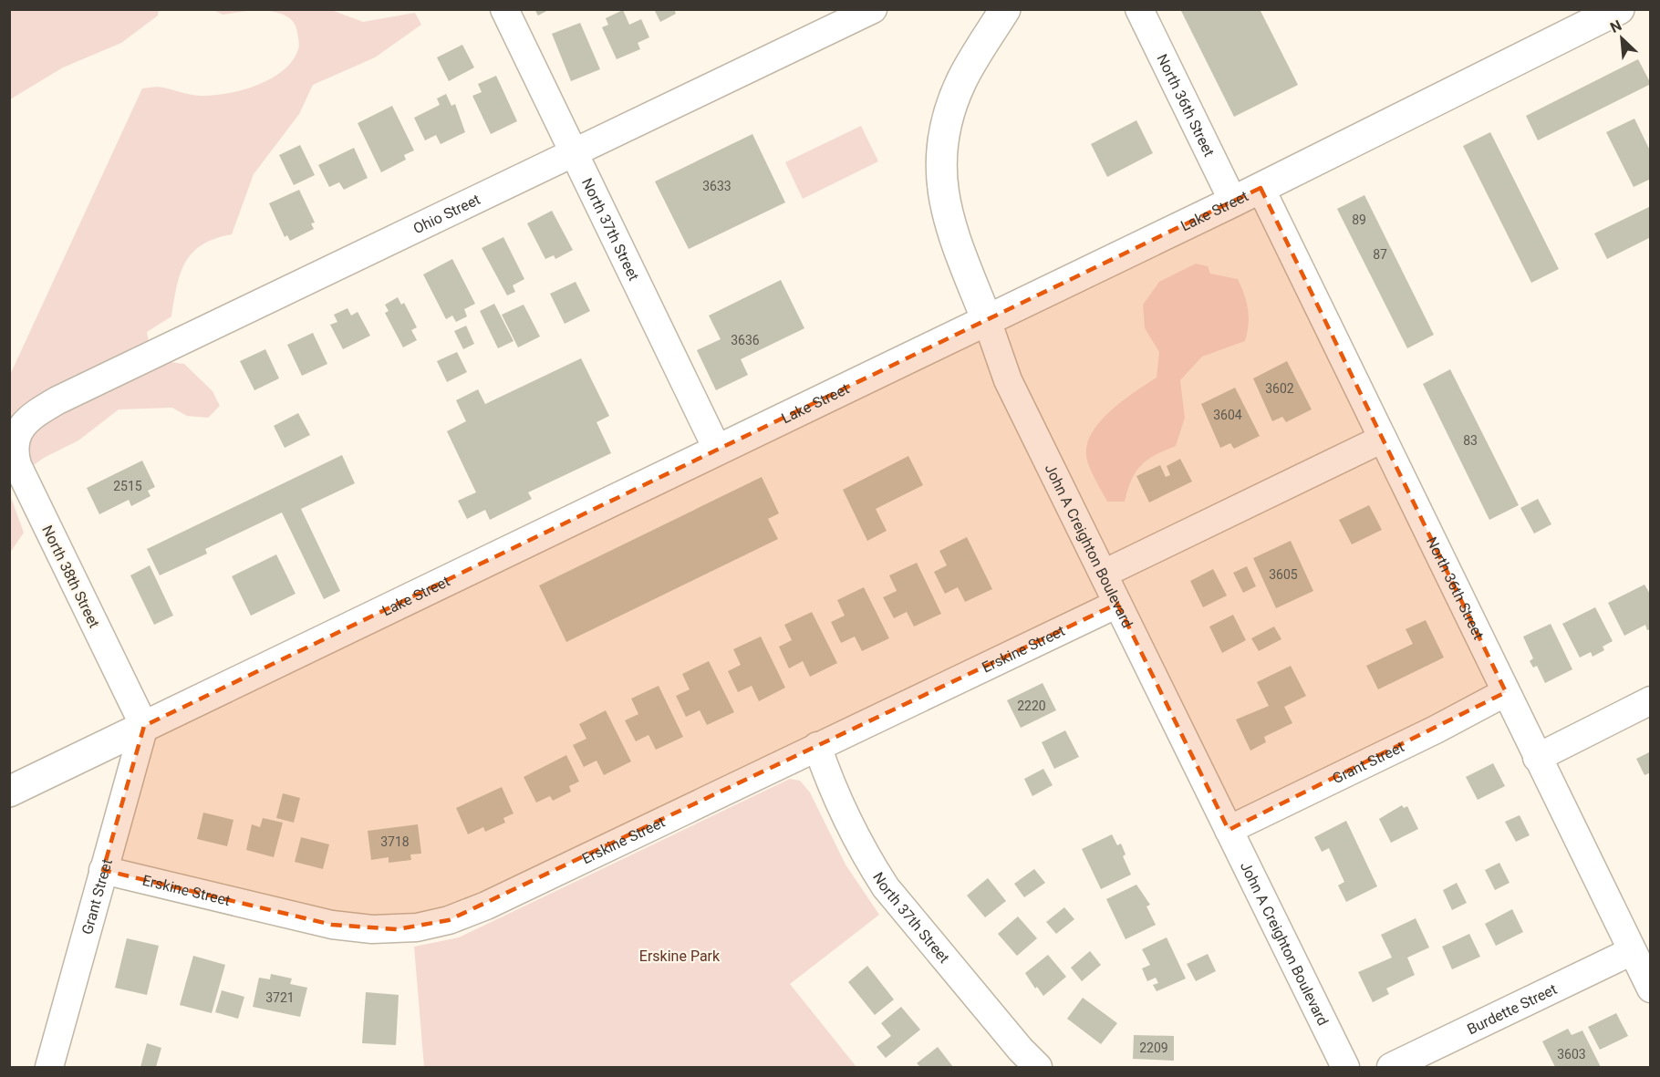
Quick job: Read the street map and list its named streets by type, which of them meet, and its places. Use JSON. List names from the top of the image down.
{
  "streets": {
    "main road": ["Lake Street", "John A Creighton Boulevard"],
    "street": [
      "North 36th Street",
      "Ohio Street",
      "North 37th Street",
      "North 38th Street",
      "Erskine Street",
      "Grant Street",
      "Burdette Street"
    ]
  },
  "crossings": [
    ["North 36th Street", "Lake Street"],
    ["North 36th Street", "Grant Street"],
    ["North 36th Street", "Burdette Street"],
    ["Lake Street", "North 37th Street"],
    ["Lake Street", "John A Creighton Boulevard"],
    ["Lake Street", "North 38th Street"],
    ["Lake Street", "Grant Street"],
    ["Ohio Street", "North 37th Street"],
    ["Ohio Street", "North 38th Street"],
    ["North 37th Street", "Erskine Street"],
    ["John A Creighton Boulevard", "Erskine Street"],
    ["John A Creighton Boulevard", "Grant Street"],
    ["North 38th Street", "Grant Street"],
    ["Erskine Street", "Grant Street"]
  ],
  "parks": ["Erskine Park"],
  "house_numbers": [
    "3633",
    "89",
    "87",
    "3636",
    "3602",
    "3604",
    "83",
    "2515",
    "3605",
    "2220",
    "3718",
    "3721",
    "2209",
    "3603"
  ],
  "north": "top left"
}
